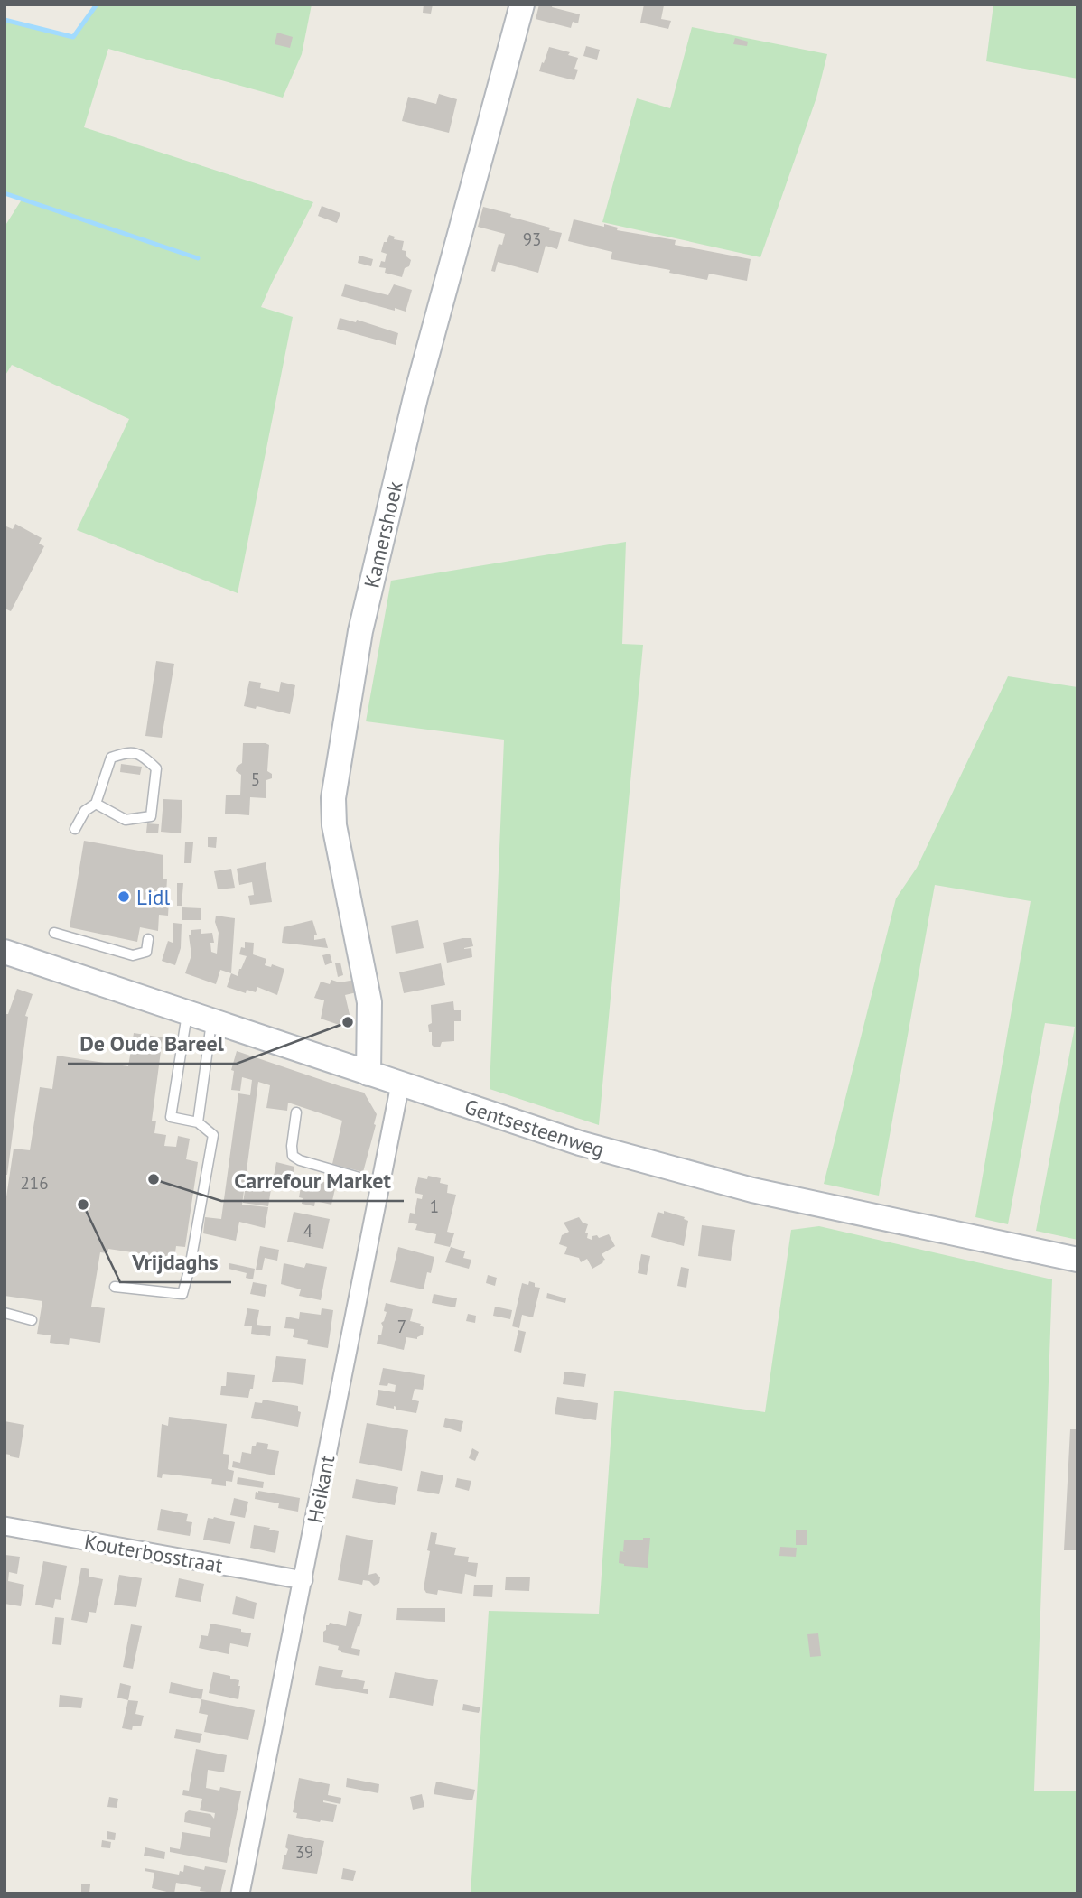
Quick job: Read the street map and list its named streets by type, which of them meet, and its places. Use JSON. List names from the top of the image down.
{
  "streets": {
    "main road": ["Kamershoek", "Gentsesteenweg"],
    "street": ["Heikant", "Kouterbosstraat"]
  },
  "crossings": [
    ["Kamershoek", "Gentsesteenweg"],
    ["Gentsesteenweg", "Heikant"],
    ["Heikant", "Kouterbosstraat"]
  ],
  "places": [
    "Lidl",
    "De Oude Bareel",
    "Carrefour Market",
    "Vrijdaghs"
  ],
  "house_numbers": [
    "93",
    "5",
    "216",
    "1",
    "4",
    "7",
    "39"
  ]
}
